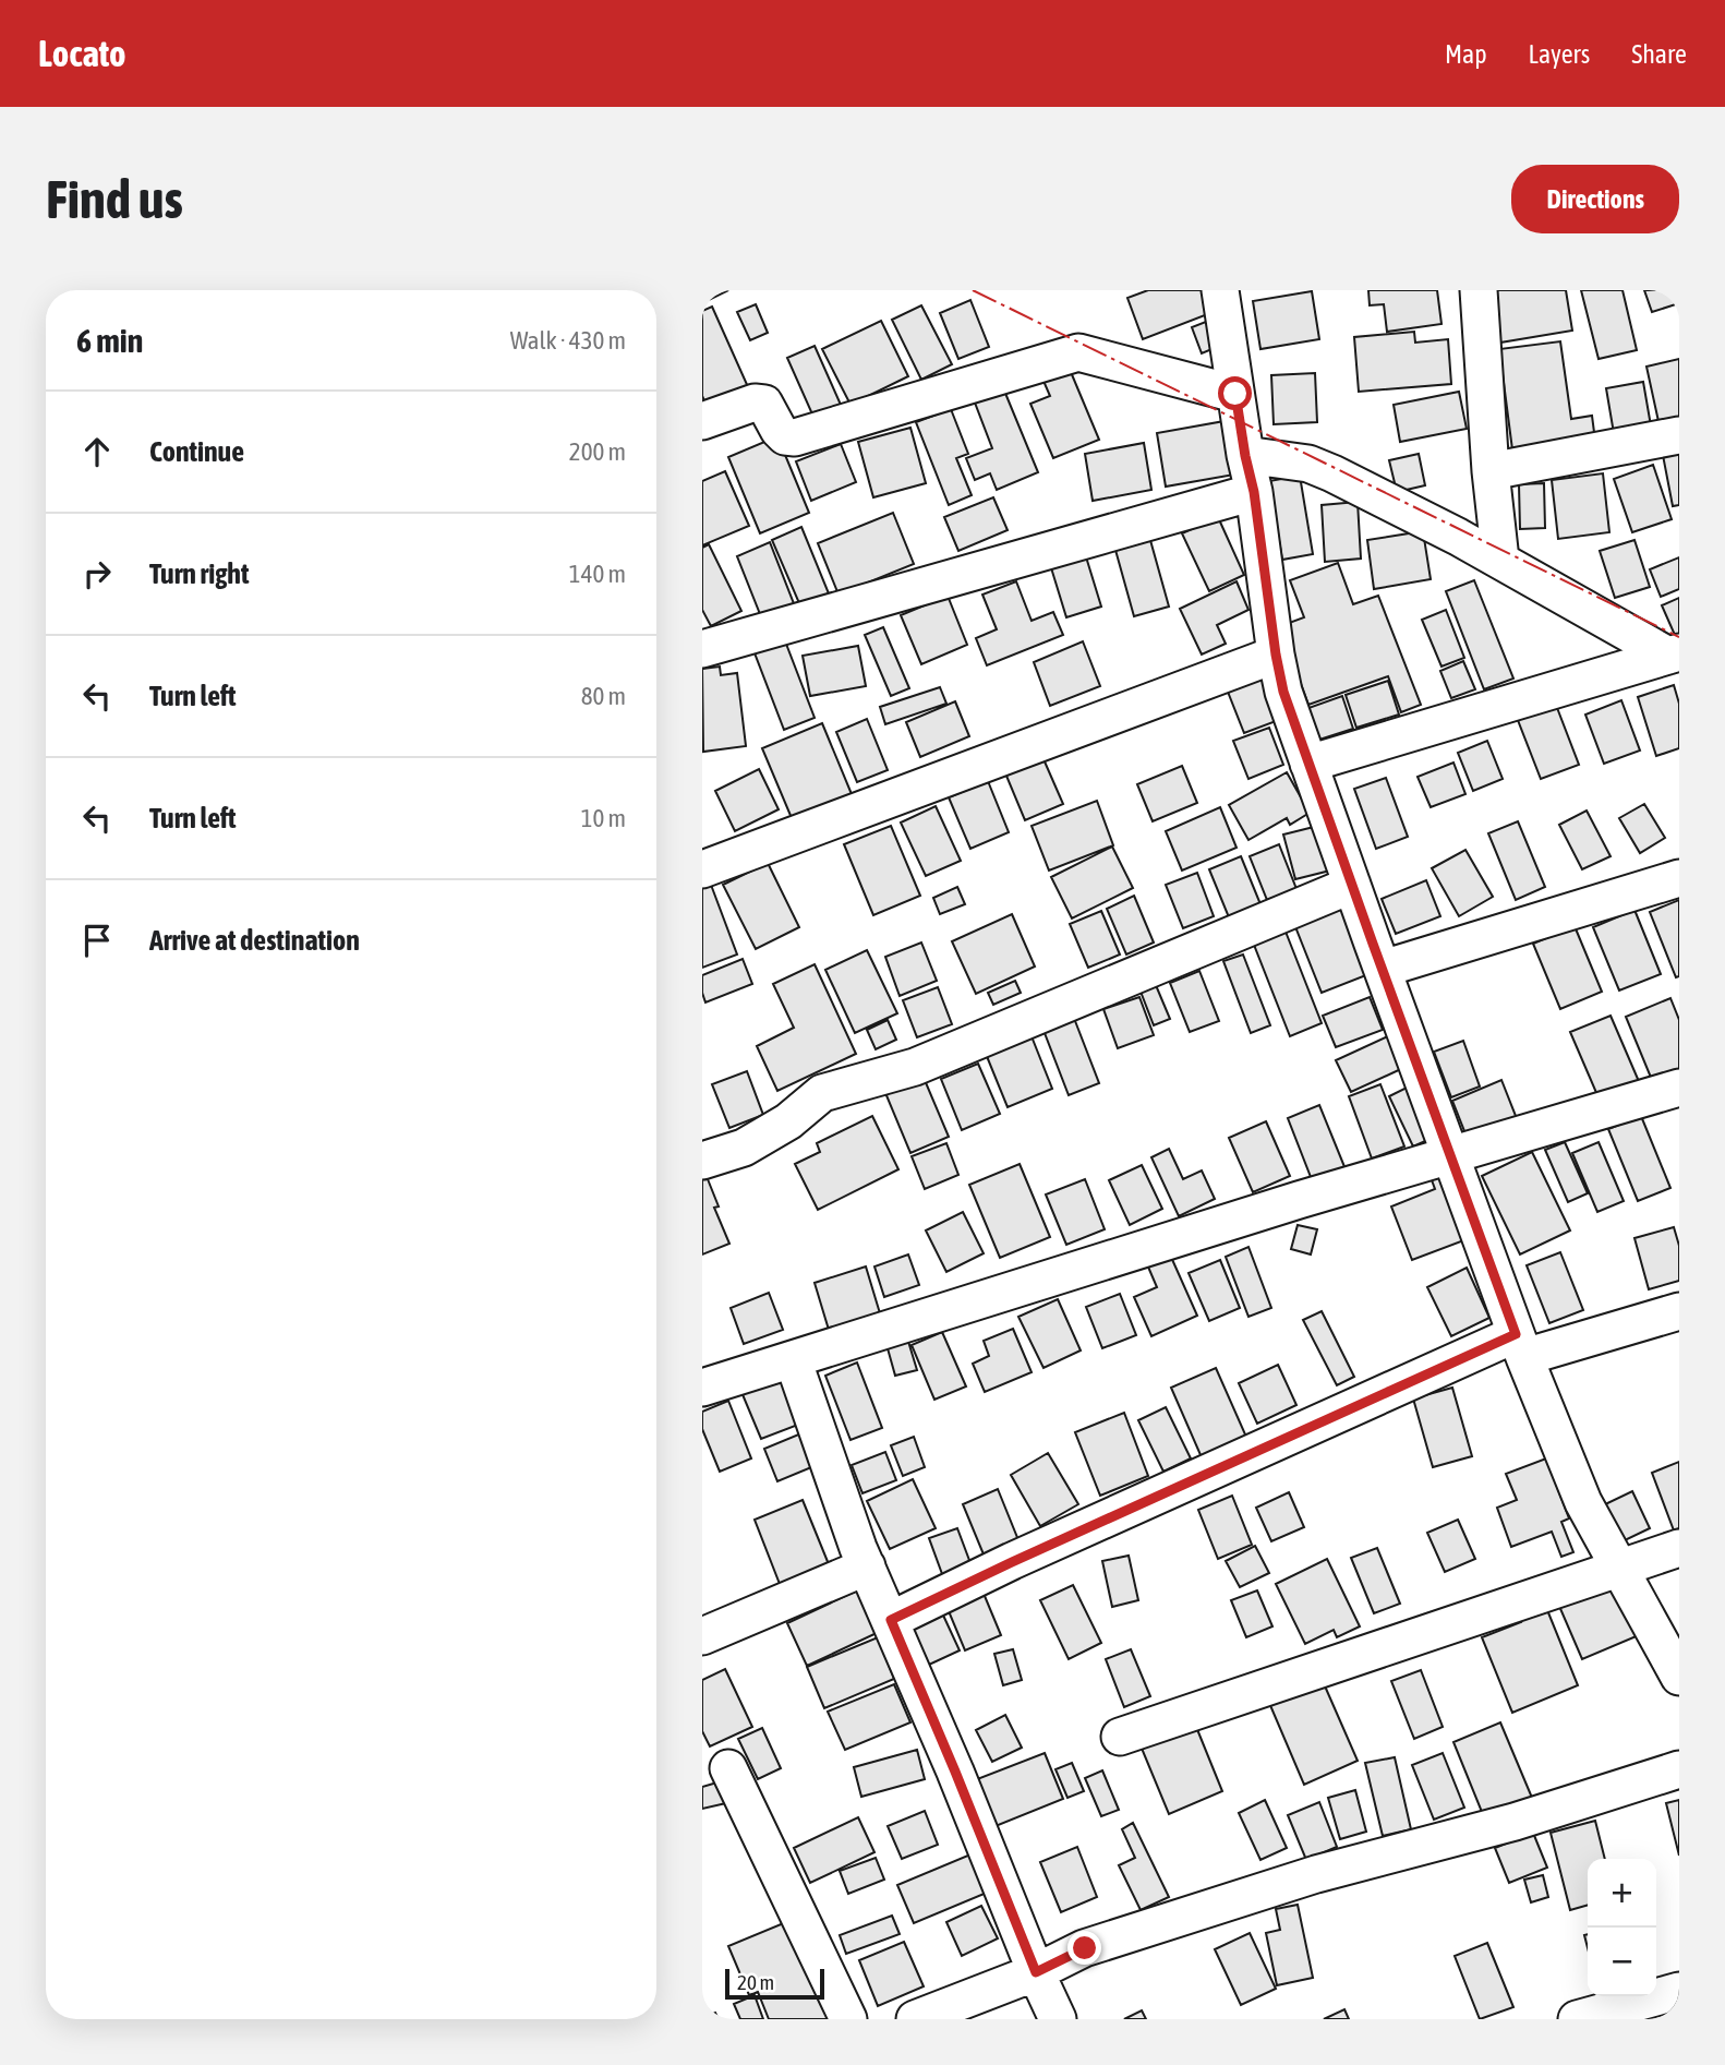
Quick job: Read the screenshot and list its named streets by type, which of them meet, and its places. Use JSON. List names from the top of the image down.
{
  "scale_bar": "20 m",
  "page": {
    "header": "Locato",
    "nav": ["Map", "Layers", "Share"],
    "buttons": "Directions",
    "title": "Find us",
    "heading": ["6 min", "Walk · 430 m"],
    "list": [
      ["Continue", "200 m"],
      ["Turn right", "140 m"],
      ["Turn left", "80 m"],
      ["Turn left", "10 m"],
      "Arrive at destination"
    ],
    "map_buttons": ["+", "−"],
    "scale": "20 m"
  }
}
